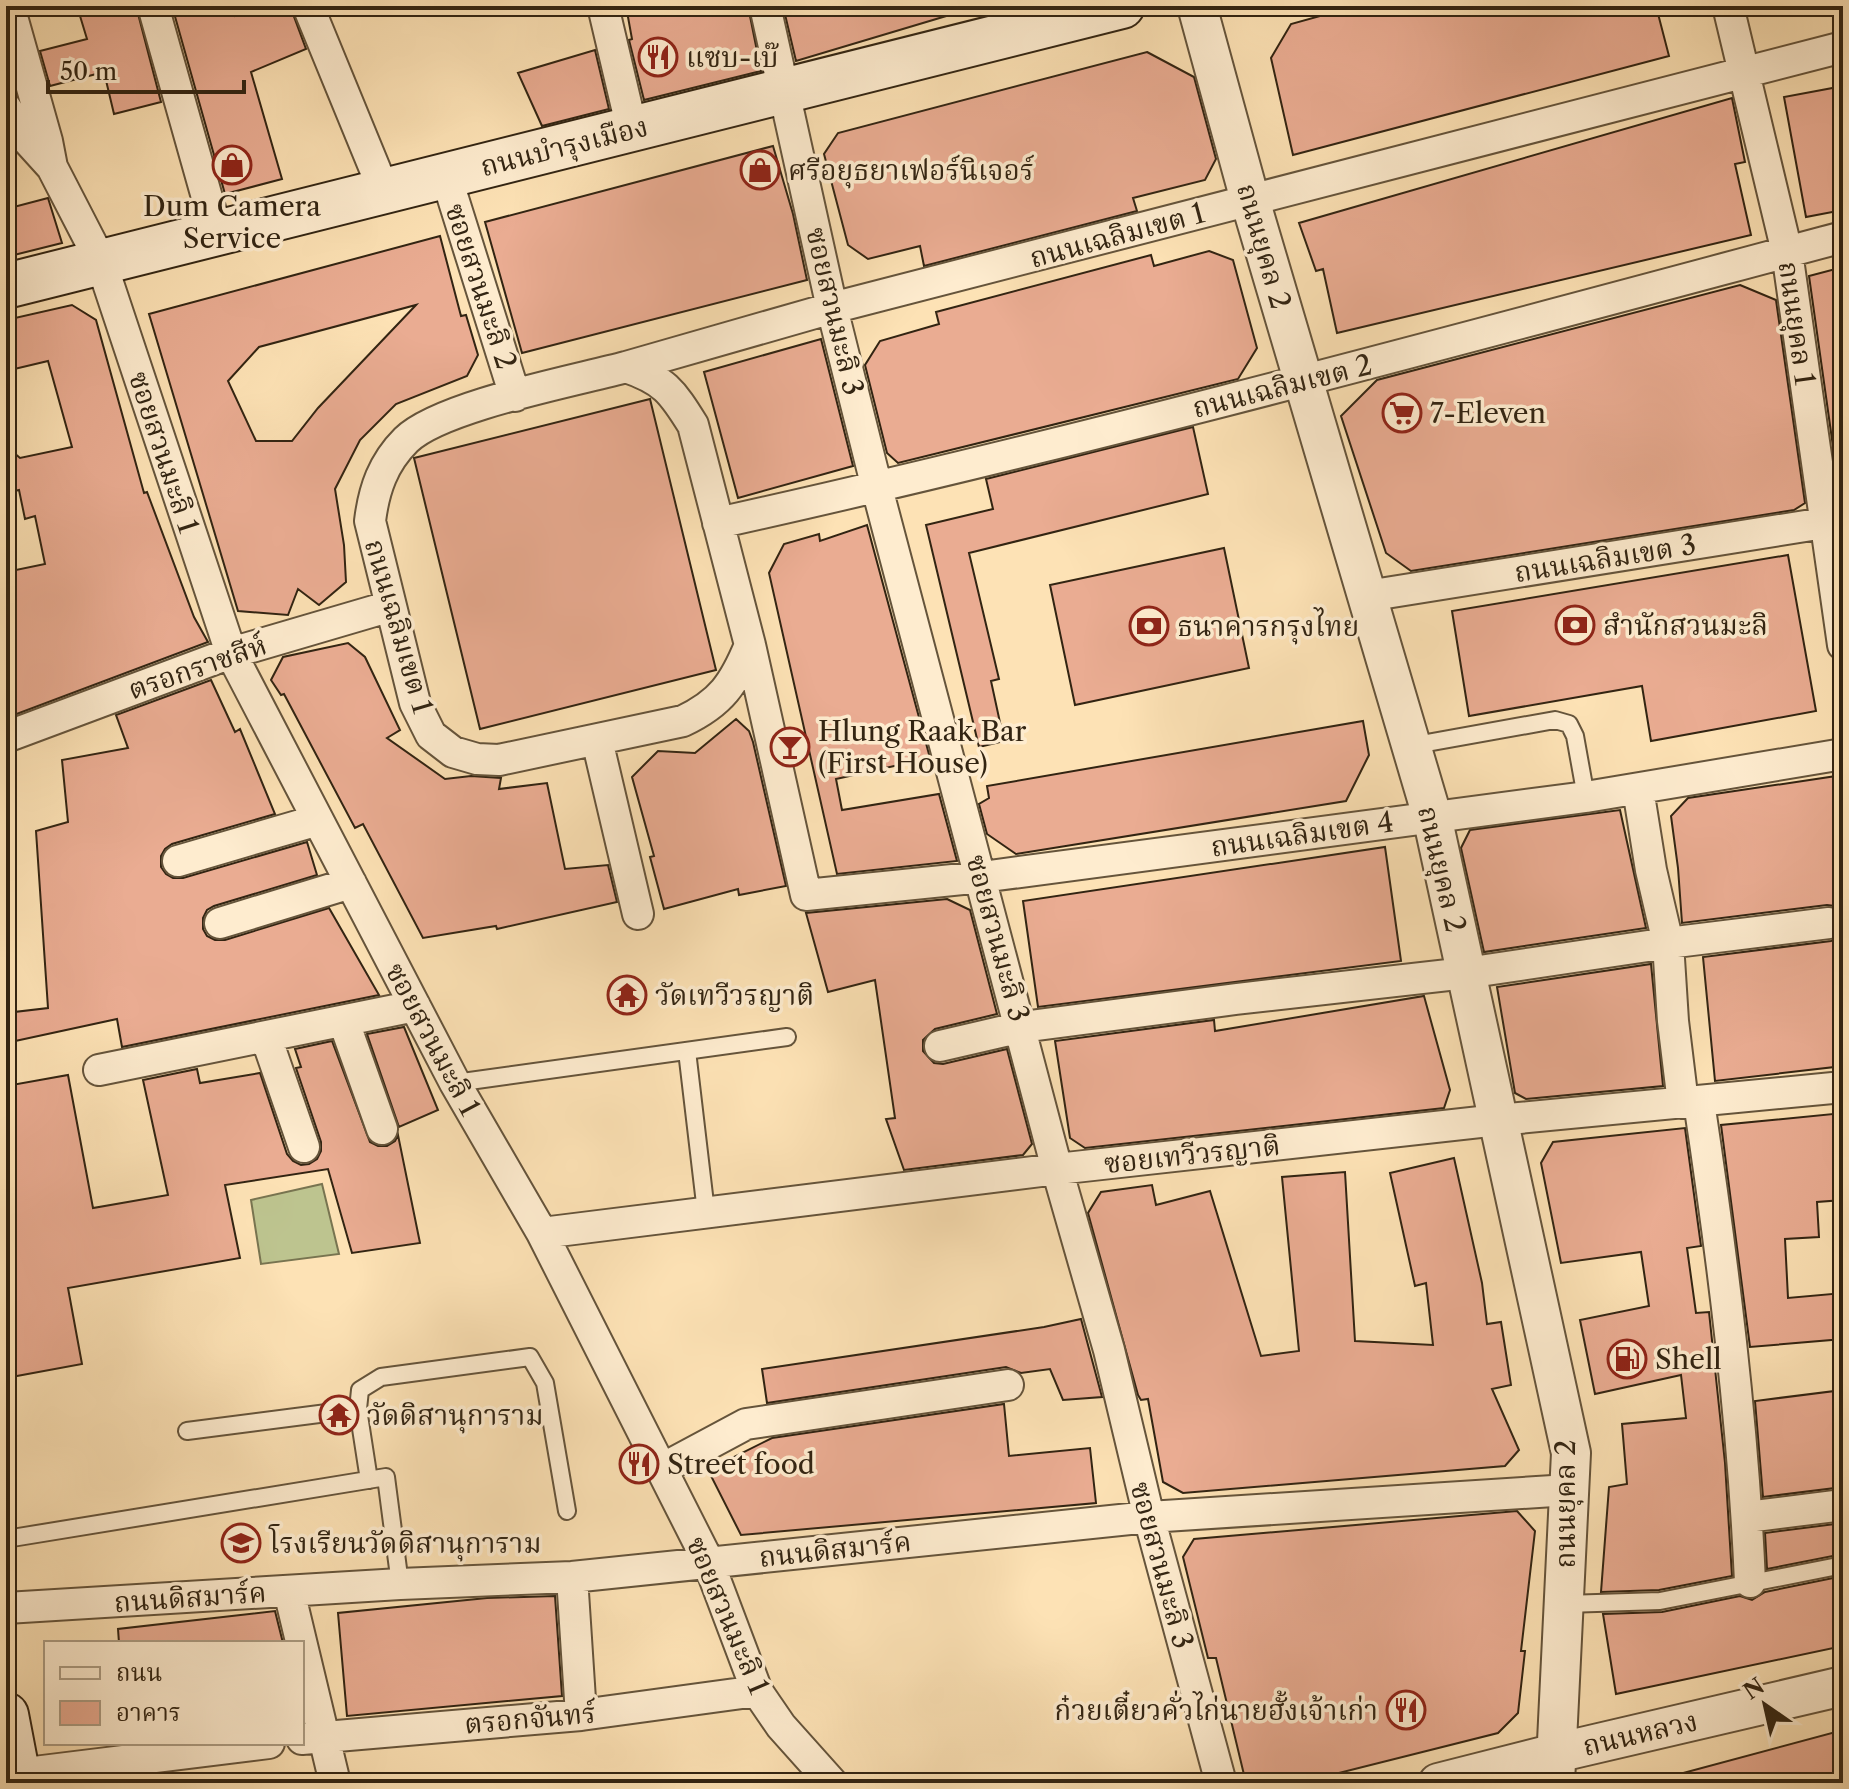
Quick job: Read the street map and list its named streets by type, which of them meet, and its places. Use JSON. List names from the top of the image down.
{
  "streets": {
    "main road": ["ถนนบำรุงเมือง"],
    "street": [
      "ถนนเฉลิมเขต 1",
      "ถนนยุคล 2",
      "ซอยสวนมะลิ 2",
      "ซอยสวนมะลิ 3",
      "ถนนยุคล 1",
      "ถนนเฉลิมเขต 2",
      "ซอยสวนมะลิ 1",
      "ถนนเฉลิมเขต 3",
      "ตรอกราชสีห์",
      "ถนนเฉลิมเขต 4",
      "ซอยเทวีวรญาติ",
      "ถนนดิสมาร์ค",
      "ตรอกจันทร์",
      "ถนนหลวง"
    ]
  },
  "crossings": [
    ["ถนนบำรุงเมือง", "ซอยสวนมะลิ 2"],
    ["ถนนบำรุงเมือง", "ซอยสวนมะลิ 3"],
    ["ถนนบำรุงเมือง", "ซอยสวนมะลิ 1"],
    ["ถนนเฉลิมเขต 1", "ถนนยุคล 2"],
    ["ถนนเฉลิมเขต 1", "ซอยสวนมะลิ 2"],
    ["ถนนเฉลิมเขต 1", "ซอยสวนมะลิ 3"],
    ["ถนนเฉลิมเขต 1", "ถนนยุคล 1"],
    ["ถนนเฉลิมเขต 1", "ตรอกราชสีห์"],
    ["ถนนเฉลิมเขต 1", "ถนนเฉลิมเขต 4"],
    ["ถนนยุคล 2", "ถนนเฉลิมเขต 2"],
    ["ถนนยุคล 2", "ถนนเฉลิมเขต 3"],
    ["ถนนยุคล 2", "ถนนเฉลิมเขต 4"],
    ["ถนนยุคล 2", "ซอยเทวีวรญาติ"],
    ["ถนนยุคล 2", "ถนนดิสมาร์ค"],
    ["ถนนยุคล 2", "ถนนหลวง"],
    ["ซอยสวนมะลิ 3", "ถนนเฉลิมเขต 2"],
    ["ซอยสวนมะลิ 3", "ถนนเฉลิมเขต 4"],
    ["ซอยสวนมะลิ 3", "ซอยเทวีวรญาติ"],
    ["ซอยสวนมะลิ 3", "ถนนดิสมาร์ค"],
    ["ถนนยุคล 1", "ถนนเฉลิมเขต 2"],
    ["ถนนยุคล 1", "ถนนเฉลิมเขต 3"],
    ["ซอยสวนมะลิ 1", "ตรอกราชสีห์"],
    ["ซอยสวนมะลิ 1", "ซอยเทวีวรญาติ"],
    ["ซอยสวนมะลิ 1", "ถนนดิสมาร์ค"],
    ["ซอยสวนมะลิ 1", "ตรอกจันทร์"]
  ],
  "places": {
    "restaurant": ["แซบ-เบ๊", "Street food", "ก๋วยเตี๋ยวคั่วไก่นายฮั้งเจ้าเก่า"],
    "shop": ["Dum Camera Service", "ศรีอยุธยาเฟอร์นิเจอร์"],
    "supermarket": ["7-Eleven"],
    "bank": ["สำนักสวนมะลิ", "ธนาคารกรุงไทย"],
    "bar": ["Hlung Raak Bar (First House)"],
    "temple": ["วัดเทวีวรญาติ", "วัดดิสานุการาม"],
    "fuel station": ["Shell"],
    "school or university": ["โรงเรียนวัดดิสานุการาม"]
  },
  "legend": ["ถนน", "อาคาร"],
  "scale_bar": "50 m",
  "north": "top left"
}
